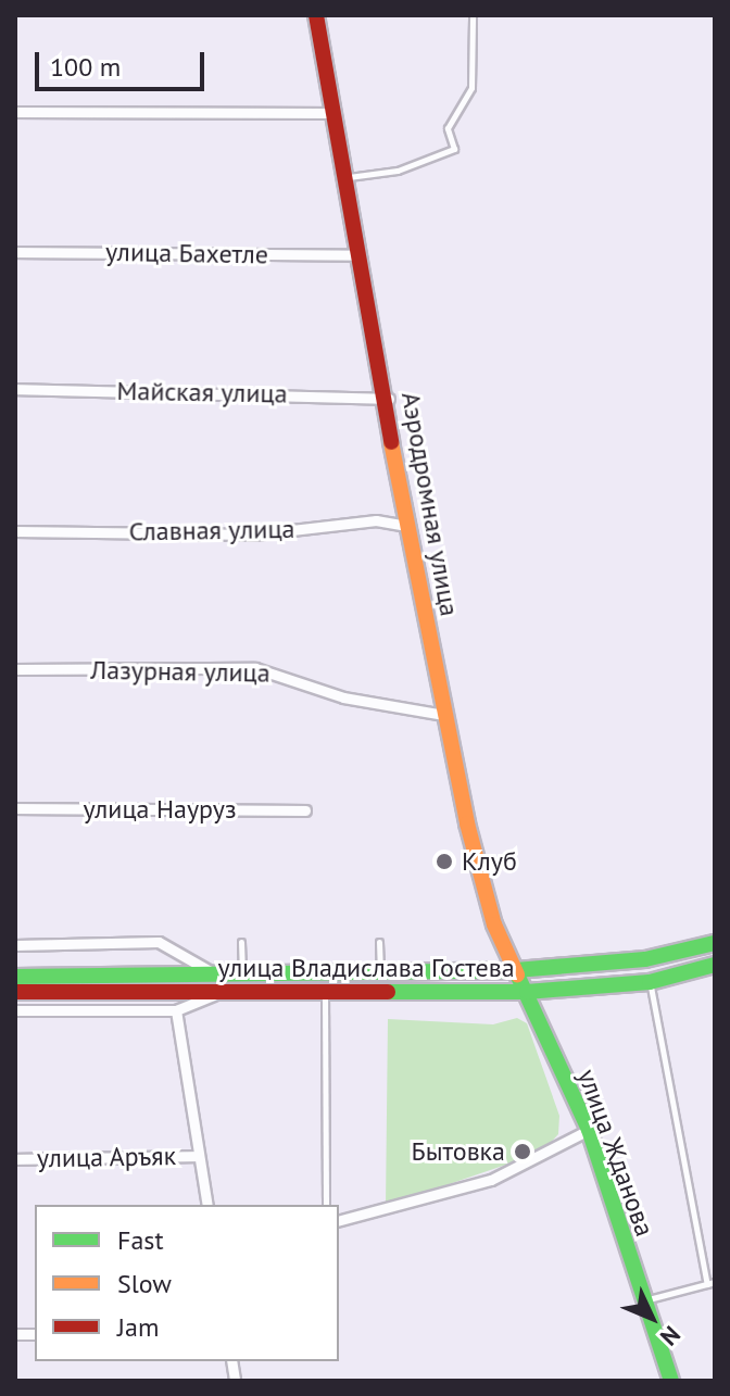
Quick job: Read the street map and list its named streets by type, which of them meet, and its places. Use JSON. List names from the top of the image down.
{
  "streets": {
    "street": [
      "улица Бахетле",
      "Майская улица",
      "Аэродромная улица",
      "Славная улица",
      "Лазурная улица",
      "улица Науруз",
      "улица Владислава Гостева",
      "улица Жданова",
      "улица Аръяк"
    ]
  },
  "crossings": [
    ["улица Бахетле", "Аэродромная улица"],
    ["Майская улица", "Аэродромная улица"],
    ["Аэродромная улица", "Славная улица"],
    ["Аэродромная улица", "Лазурная улица"],
    ["Аэродромная улица", "улица Владислава Гостева"],
    ["Аэродромная улица", "улица Жданова"],
    ["улица Владислава Гостева", "улица Жданова"]
  ],
  "places": ["Клуб", "Бытовка"],
  "legend": ["Fast", "Slow", "Jam"],
  "scale_bar": "100 m",
  "north": "bottom right"
}
